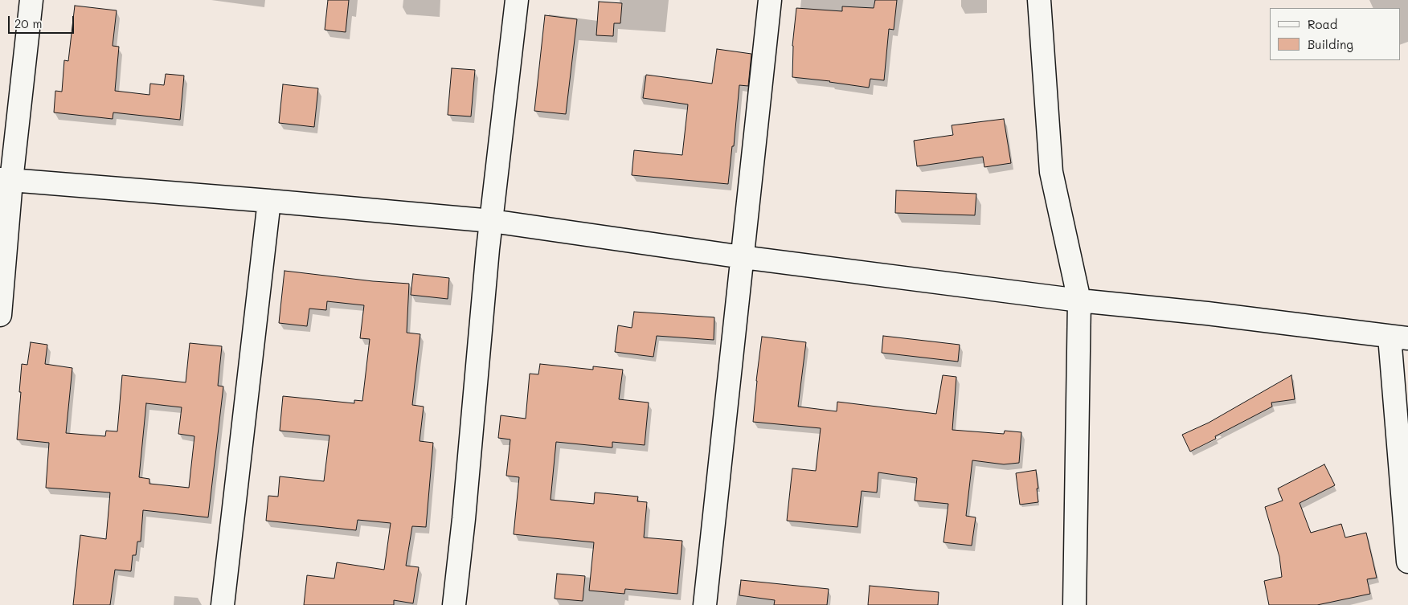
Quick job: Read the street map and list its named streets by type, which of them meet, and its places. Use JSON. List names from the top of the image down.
{
  "legend": ["Road", "Building"],
  "scale_bar": "20 m"
}
